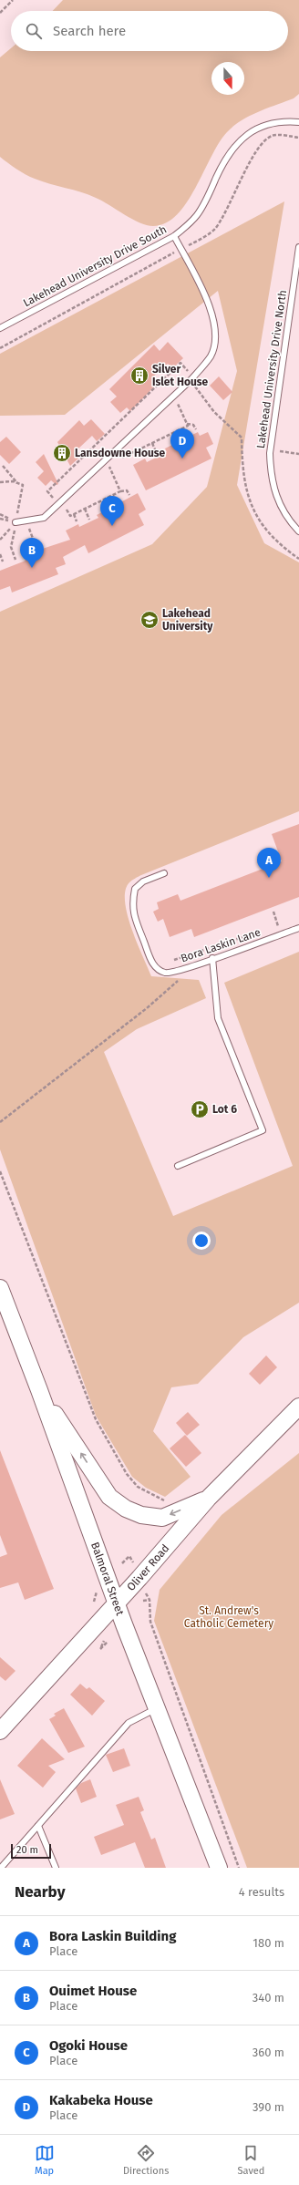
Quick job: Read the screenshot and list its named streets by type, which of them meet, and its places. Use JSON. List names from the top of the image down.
{
  "streets": {
    "main road": ["Oliver Road", "Balmoral Street"],
    "lane": ["Lakehead University Drive South", "Lakehead University Drive North", "Bora Laskin Lane"]
  },
  "crossings": [
    ["Oliver Road", "Balmoral Street"]
  ],
  "parks": ["St. Andrew's Catholic Cemetery"],
  "places": {
    "building": ["Silver Islet House", "Lansdowne House"],
    "school or university": ["Lakehead University"],
    "parking": ["Lot 6"]
  },
  "scale_bar": "20 m",
  "north": "bottom",
  "page": {
    "search": "Search here",
    "pins": [
      "D",
      "C",
      "B",
      "A"
    ],
    "scale": "20 m",
    "heading": ["Nearby", "4 results"],
    "list": [
      {
        "mark": "A",
        "name": "Bora Laskin Building",
        "note": "Place",
        "value": "180 m"
      },
      {
        "mark": "B",
        "name": "Ouimet House",
        "note": "Place",
        "value": "340 m"
      },
      {
        "mark": "C",
        "name": "Ogoki House",
        "note": "Place",
        "value": "360 m"
      },
      {
        "mark": "D",
        "name": "Kakabeka House",
        "note": "Place",
        "value": "390 m"
      }
    ],
    "nav": ["Map", "Directions", "Saved"]
  }
}
